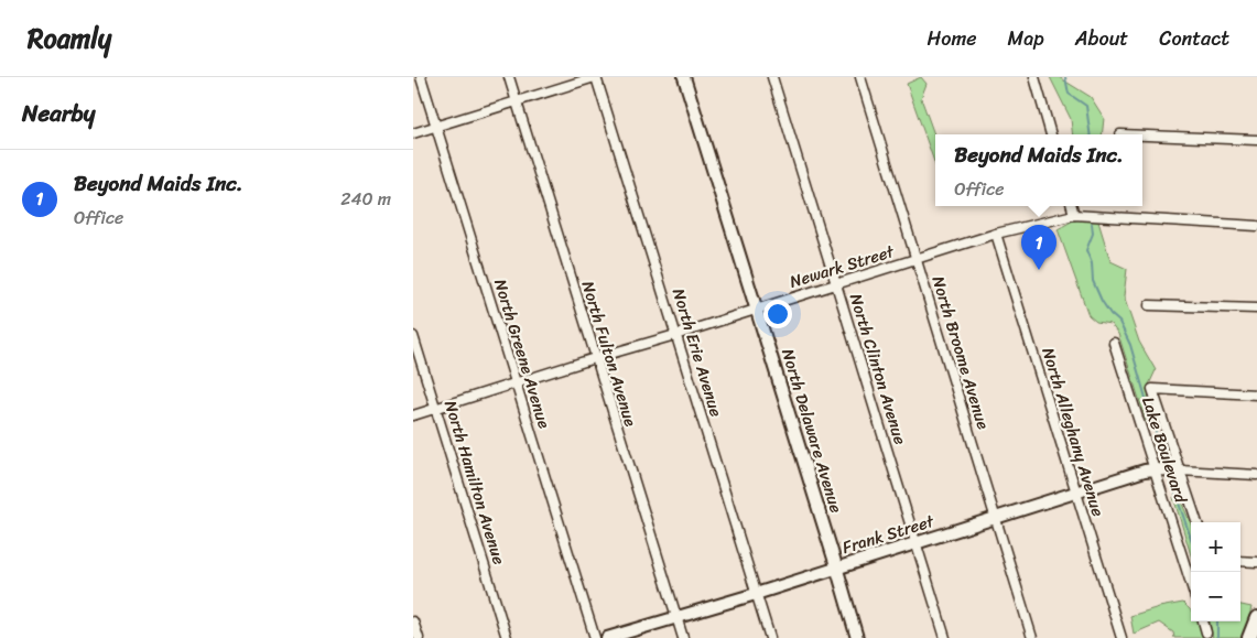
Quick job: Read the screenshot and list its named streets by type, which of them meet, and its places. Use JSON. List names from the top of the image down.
{
  "streets": {
    "street": [
      "Newark Street",
      "North Erie Avenue",
      "North Broome Avenue",
      "North Greene Avenue",
      "North Fulton Avenue",
      "North Clinton Avenue",
      "North Delaware Avenue",
      "North Alleghany Avenue",
      "Lake Boulevard",
      "North Hamilton Avenue",
      "Frank Street"
    ]
  },
  "crossings": [
    ["Newark Street", "North Erie Avenue"],
    ["Newark Street", "North Broome Avenue"],
    ["Newark Street", "North Greene Avenue"],
    ["Newark Street", "North Fulton Avenue"],
    ["Newark Street", "North Clinton Avenue"],
    ["Newark Street", "North Delaware Avenue"],
    ["Newark Street", "North Alleghany Avenue"],
    ["Newark Street", "North Hamilton Avenue"],
    ["North Erie Avenue", "Frank Street"],
    ["North Broome Avenue", "Frank Street"],
    ["North Fulton Avenue", "Frank Street"],
    ["North Clinton Avenue", "Frank Street"],
    ["North Delaware Avenue", "Frank Street"],
    ["North Alleghany Avenue", "Frank Street"],
    ["Lake Boulevard", "Frank Street"]
  ],
  "page": {
    "header": "Roamly",
    "nav": [
      "Home",
      "Map",
      "About",
      "Contact"
    ],
    "heading": "Nearby",
    "popup": ["Beyond Maids Inc.", "Office"],
    "list": [
      {
        "mark": "1",
        "name": "Beyond Maids Inc.",
        "note": "Office",
        "value": "240 m"
      }
    ],
    "pins": "1",
    "map_buttons": ["+", "−"]
  }
}
